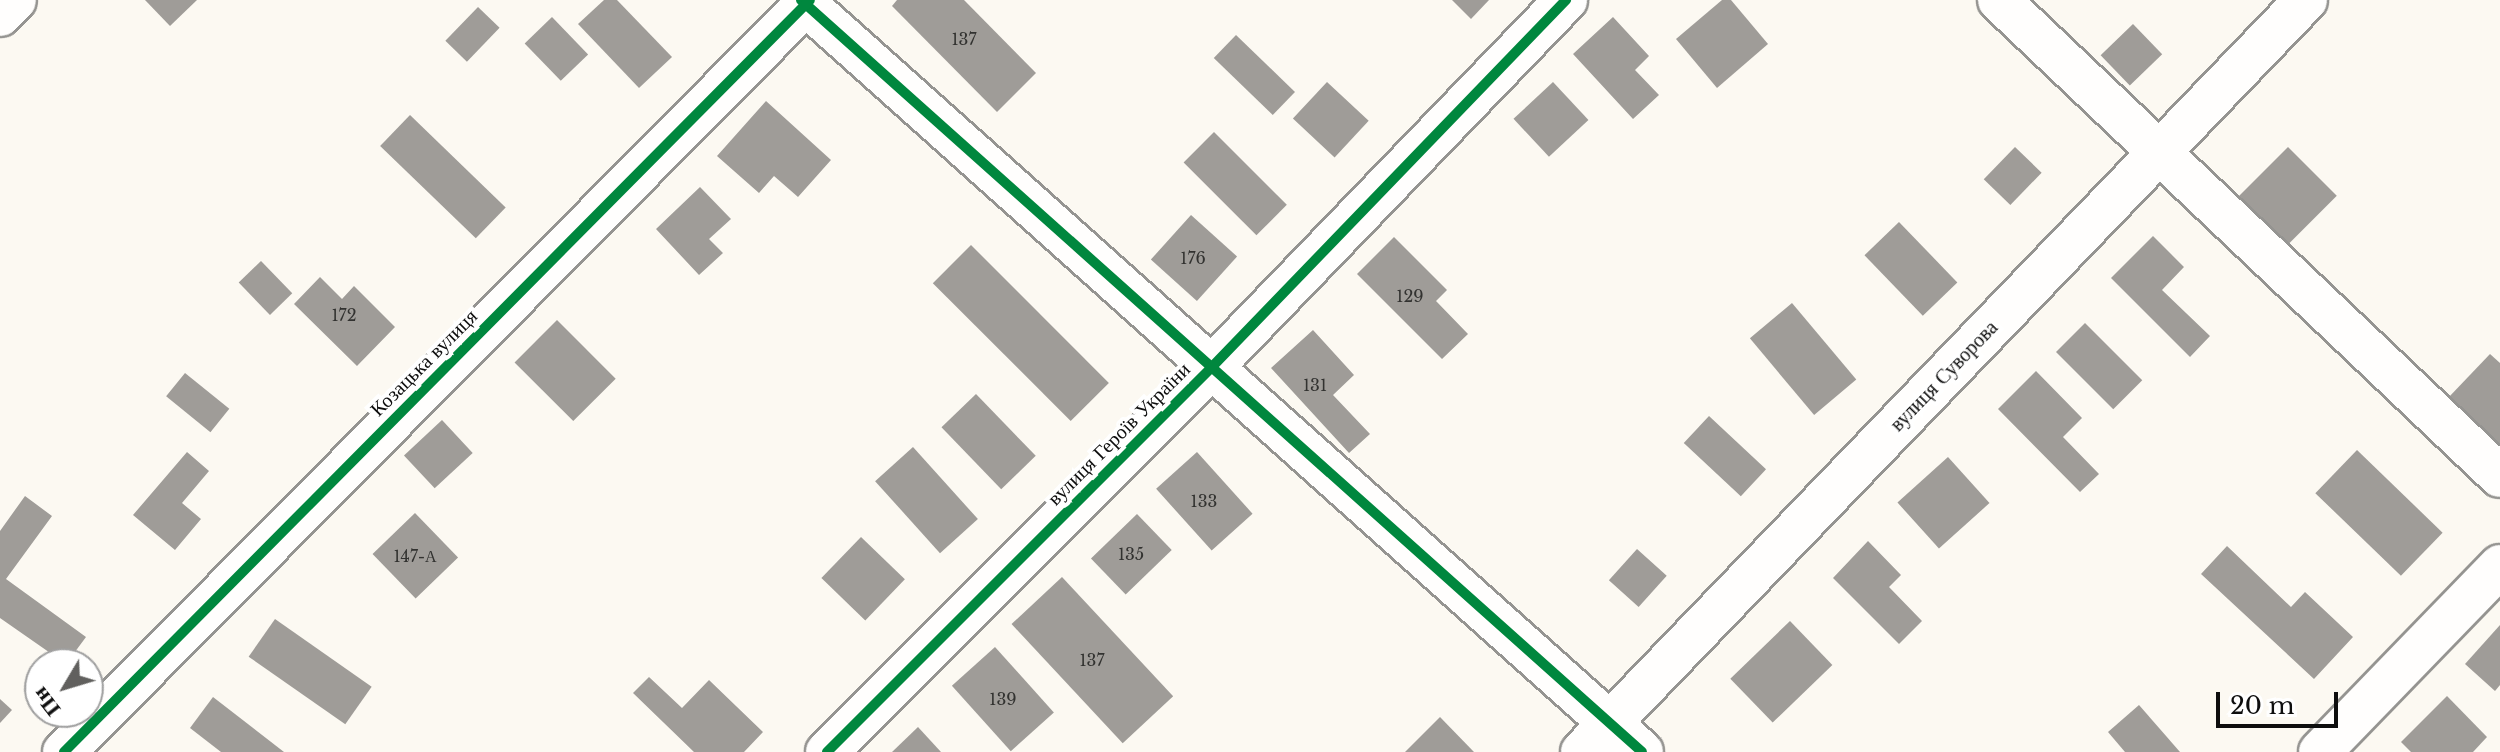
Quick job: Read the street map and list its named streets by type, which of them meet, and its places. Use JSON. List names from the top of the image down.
{
  "streets": {
    "street": ["Козацька вулиця", "вулиця Суворова", "вулиця Героїв України"]
  },
  "house_numbers": [
    "137",
    "176",
    "129",
    "172",
    "131",
    "133",
    "135",
    "147-А",
    "137",
    "139"
  ],
  "scale_bar": "20 m",
  "north": "bottom left"
}
